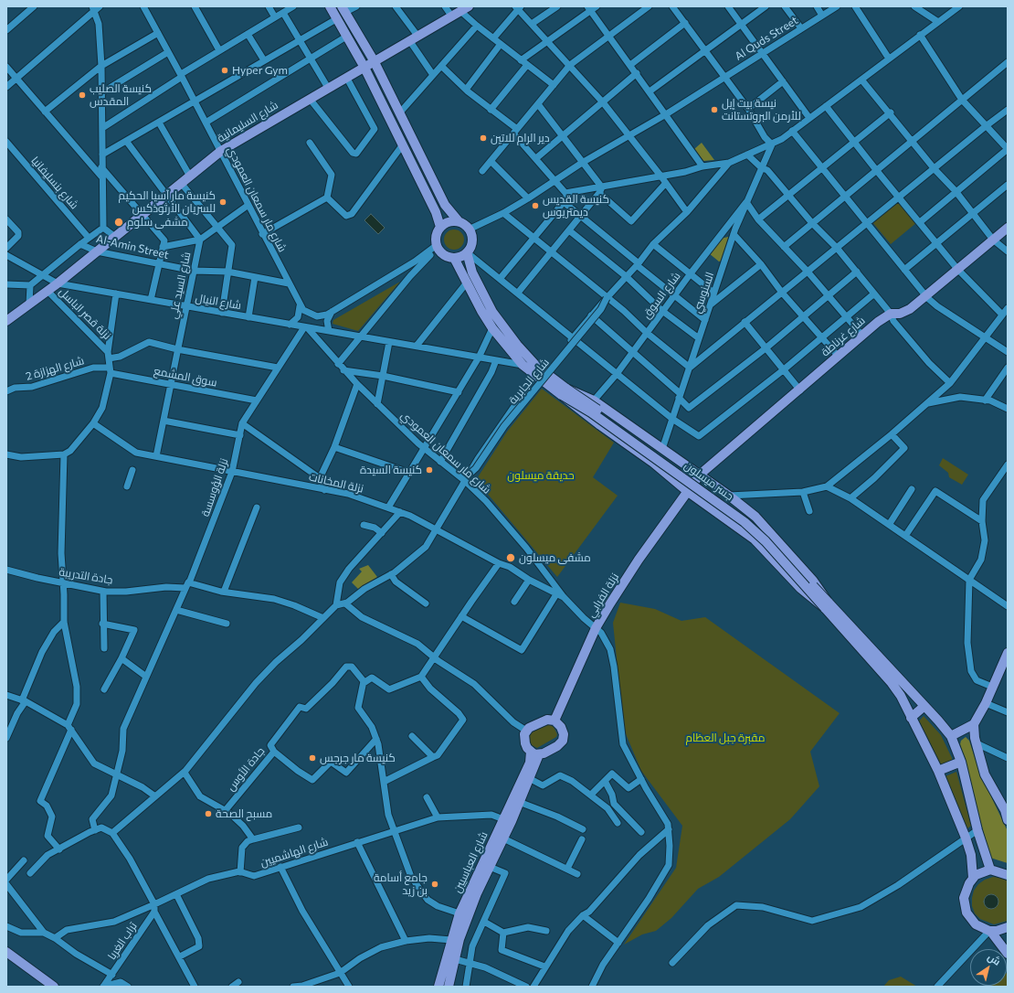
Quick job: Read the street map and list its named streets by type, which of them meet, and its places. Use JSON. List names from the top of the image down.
{
  "streets": {
    "main road": [
      "شارع السليمانية",
      "شارع غرناطة",
      "جسر ميسلون",
      "نزلة الفرابي",
      "شارع العباسيين"
    ],
    "street": [
      "Al Quds Street",
      "شارع بنسليفانيا",
      "شارع مار سمعان العمودي",
      "Al-Amin Street",
      "شارع السيد علي",
      "السنوسي",
      "شارع السوق",
      "شارع النيال",
      "نزلة قصر الباسل",
      "شارع الهزازة 2",
      "سوق المشمع",
      "شارع الجابرية",
      "نزلة المخانات",
      "نزلة الؤوسسة",
      "جادة التدريبة",
      "جادة الأوس",
      "شارع الهاشميين",
      "تراب الغربا"
    ]
  },
  "crossings": [
    ["شارع السليمانية", "شارع مار سمعان العمودي"],
    ["شارع السليمانية", "Al-Amin Street"],
    ["شارع السليمانية", "شارع السيد علي"],
    ["شارع السليمانية", "شارع النيال"],
    ["شارع السليمانية", "نزلة قصر الباسل"],
    ["شارع مار سمعان العمودي", "Al-Amin Street"],
    ["شارع مار سمعان العمودي", "شارع النيال"],
    ["شارع مار سمعان العمودي", "شارع الجابرية"],
    ["شارع مار سمعان العمودي", "نزلة المخانات"],
    ["شارع مار سمعان العمودي", "نزلة الؤوسسة"],
    ["شارع مار سمعان العمودي", "نزلة الفرابي"],
    ["Al-Amin Street", "شارع السيد علي"],
    ["شارع السيد علي", "شارع النيال"],
    ["شارع السيد علي", "سوق المشمع"],
    ["شارع السيد علي", "نزلة المخانات"],
    ["السنوسي", "شارع السوق"],
    ["شارع النيال", "نزلة الؤوسسة"],
    ["شارع غرناطة", "نزلة الفرابي"],
    ["شارع الهزازة 2", "سوق المشمع"],
    ["سوق المشمع", "نزلة الؤوسسة"],
    ["نزلة المخانات", "نزلة الؤوسسة"],
    ["نزلة الؤوسسة", "جادة التدريبة"],
    ["نزلة الفرابي", "شارع العباسيين"],
    ["شارع الهاشميين", "شارع العباسيين"],
    ["شارع الهاشميين", "تراب الغربا"]
  ],
  "parks": ["حديقة ميسلون", "مقبرة جبل العظام"],
  "places": [
    "Hyper Gym",
    "كنيسة الصليب المقدس",
    "نيسة بيت إيل للأرمن البروتستانت",
    "دير الرام للاتين",
    "كنيسة مار آسيا الحكيم للسريان الأرثوذكس",
    "كنيسة القديس ديمتريوس",
    "مشفى سلوم",
    "كنيسة السيدة",
    "مشفى ميسلون",
    "كنيسة مار جرجس",
    "مسبح الصحة",
    "جامع أسامة بن زيد"
  ],
  "north": "top right"
}
